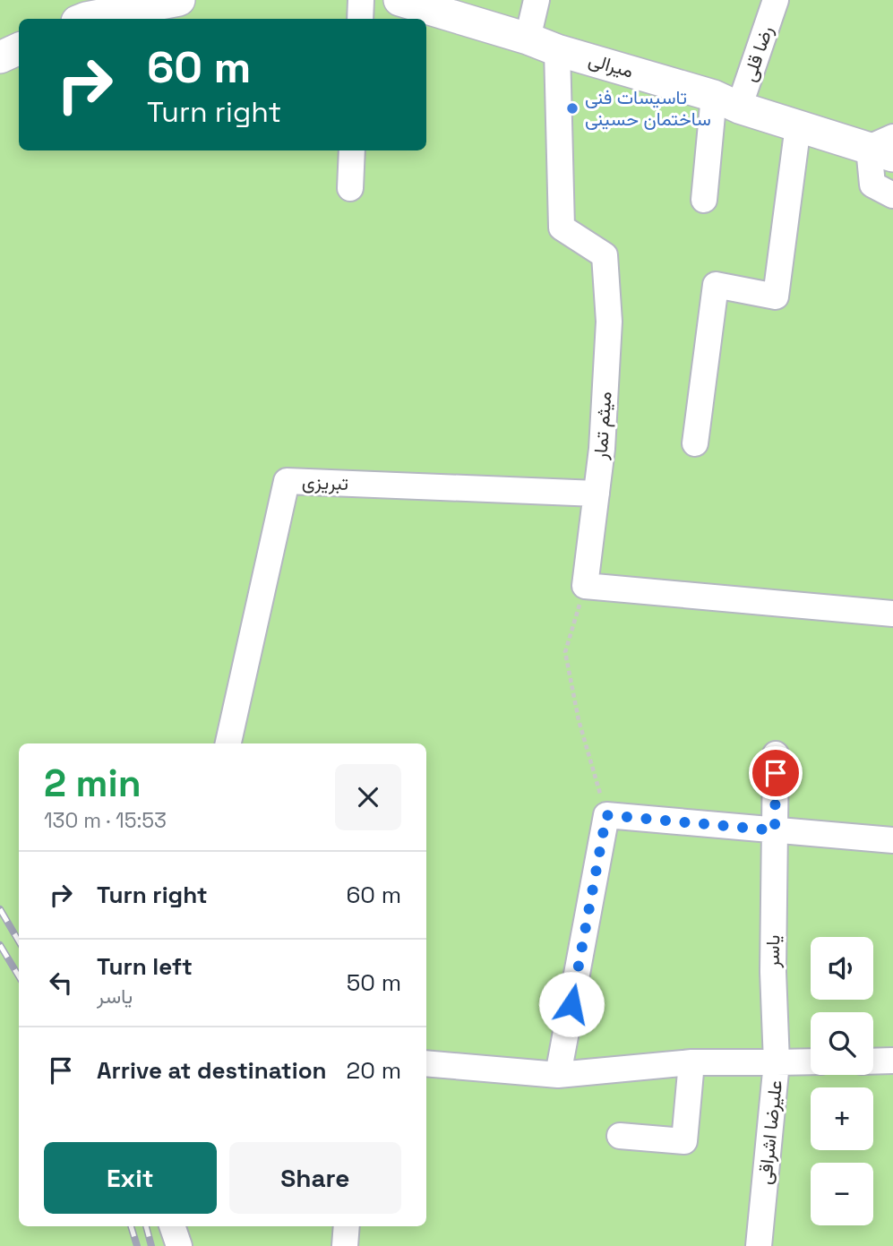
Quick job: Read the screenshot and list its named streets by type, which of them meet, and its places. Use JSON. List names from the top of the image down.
{
  "streets": {
    "street": [
      "رضا قلی",
      "میرالی",
      "میثم تمار",
      "تبریزی",
      "یاسر",
      "علیرضا اشراقی"
    ]
  },
  "crossings": [
    ["رضا قلی", "میرالی"],
    ["میرالی", "میثم تمار"],
    ["میثم تمار", "تبریزی"],
    ["یاسر", "علیرضا اشراقی"]
  ],
  "places": ["تاسیسات فنی ساختمان حسینی"],
  "page": {
    "turn": ["60 m", "Turn right"],
    "heading": ["2 min", "130 m · 15:53"],
    "list": [
      {
        "name": "Turn right",
        "value": "60 m"
      },
      {
        "name": "Turn left",
        "note": "یاسر",
        "value": "50 m"
      },
      {
        "name": "Arrive at destination",
        "value": "20 m"
      }
    ],
    "map_buttons": ["+", "−"],
    "buttons": ["Exit", "Share"]
  }
}
